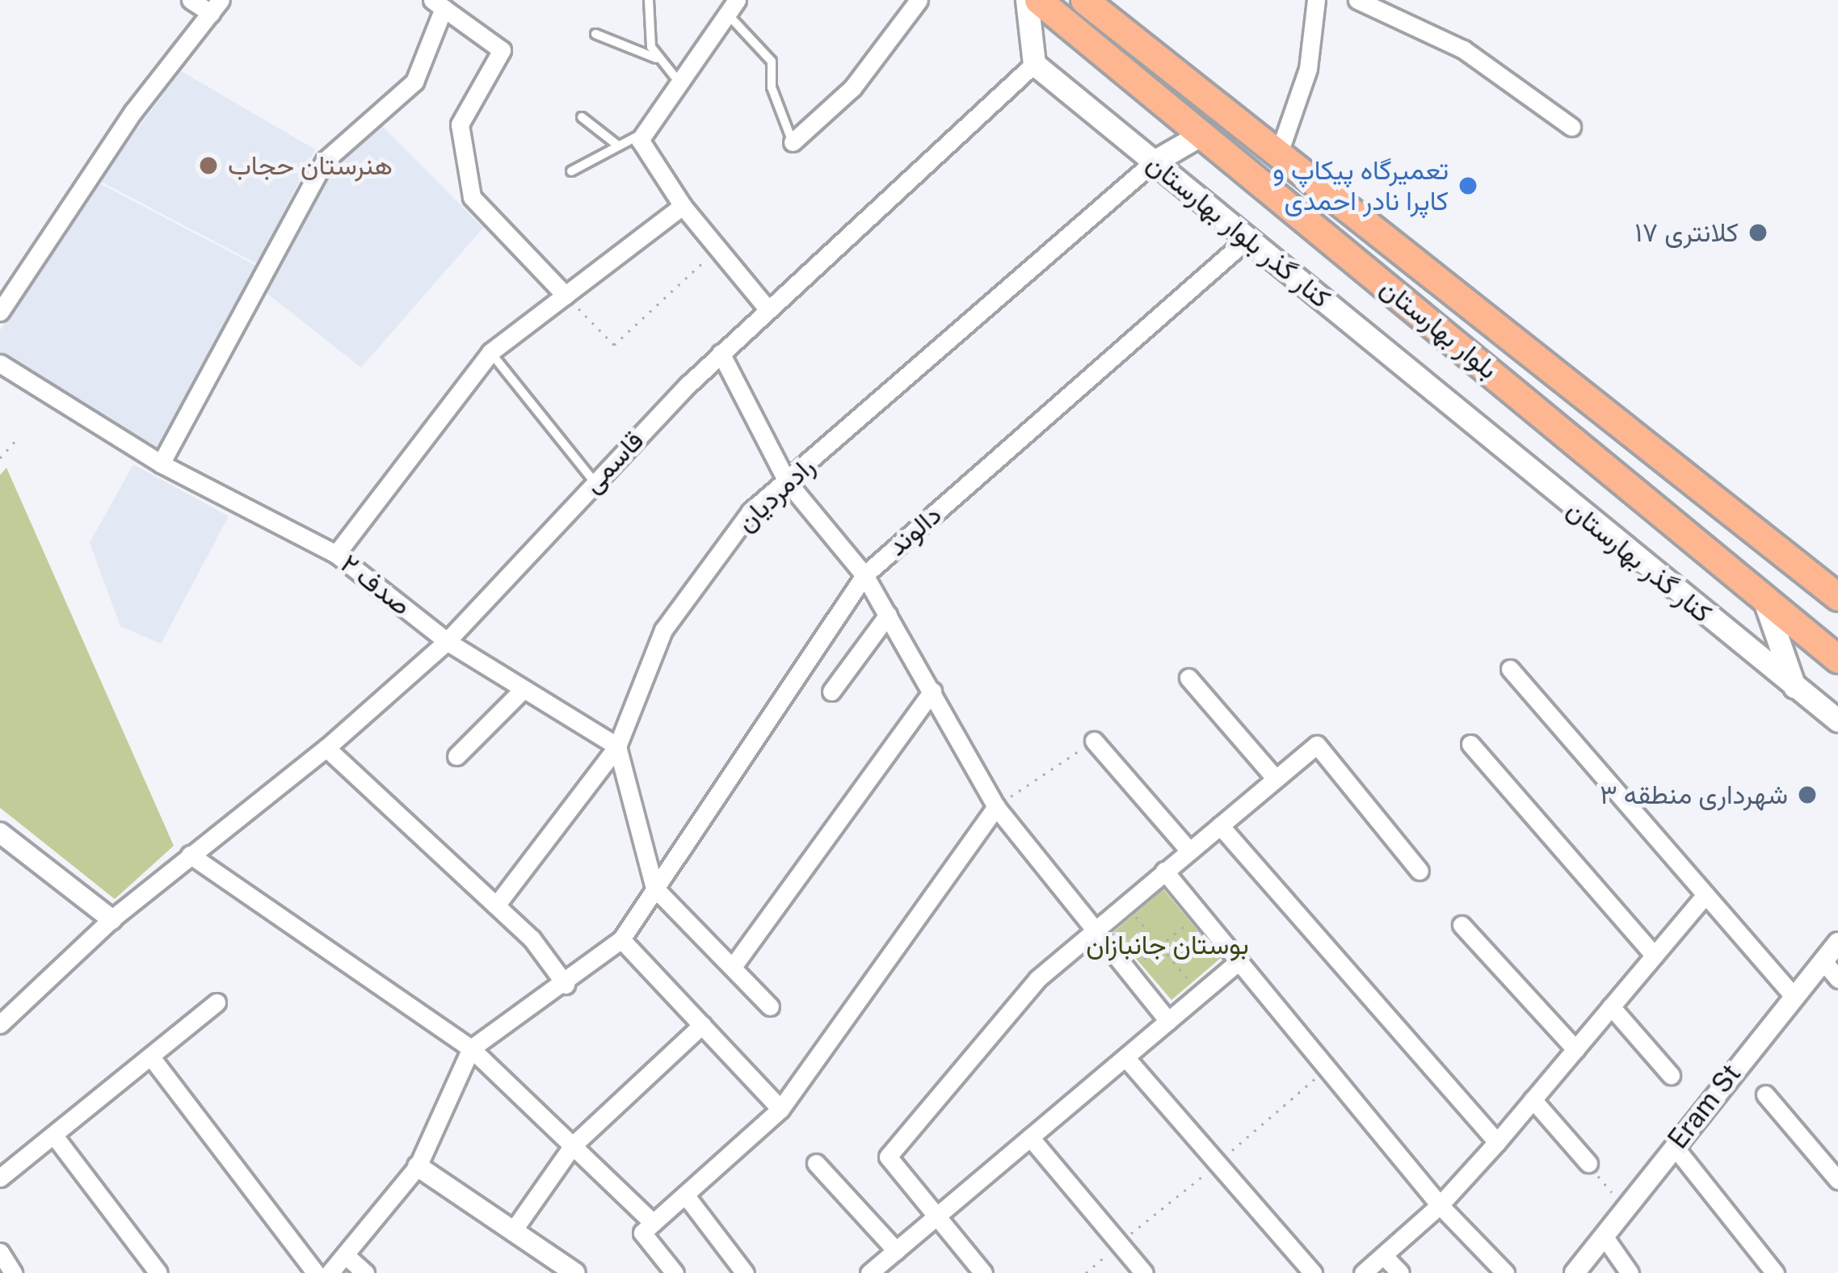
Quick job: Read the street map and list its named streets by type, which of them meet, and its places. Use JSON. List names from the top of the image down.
{
  "streets": {
    "main road": ["کنار گذر بلوار بهارستان", "بلوار بهارستان", "کنار گذر بهارستان"],
    "street": [
      "قاسمی",
      "رادمردیان",
      "دالوند",
      "صدف ۲",
      "Eram St"
    ]
  },
  "crossings": [
    ["کنار گذر بلوار بهارستان", "قاسمی"],
    ["کنار گذر بلوار بهارستان", "رادمردیان"],
    ["کنار گذر بلوار بهارستان", "دالوند"],
    ["کنار گذر بلوار بهارستان", "کنار گذر بهارستان"],
    ["قاسمی", "صدف ۲"],
    ["رادمردیان", "صدف ۲"]
  ],
  "parks": ["بوستان جانبازان"],
  "places": [
    "هنرستان حجاب",
    "تعمیرگاه پیکاپ و کاپرا نادر احمدی",
    "کلانتری ۱۷",
    "شهرداری منطقه ۳"
  ]
}
